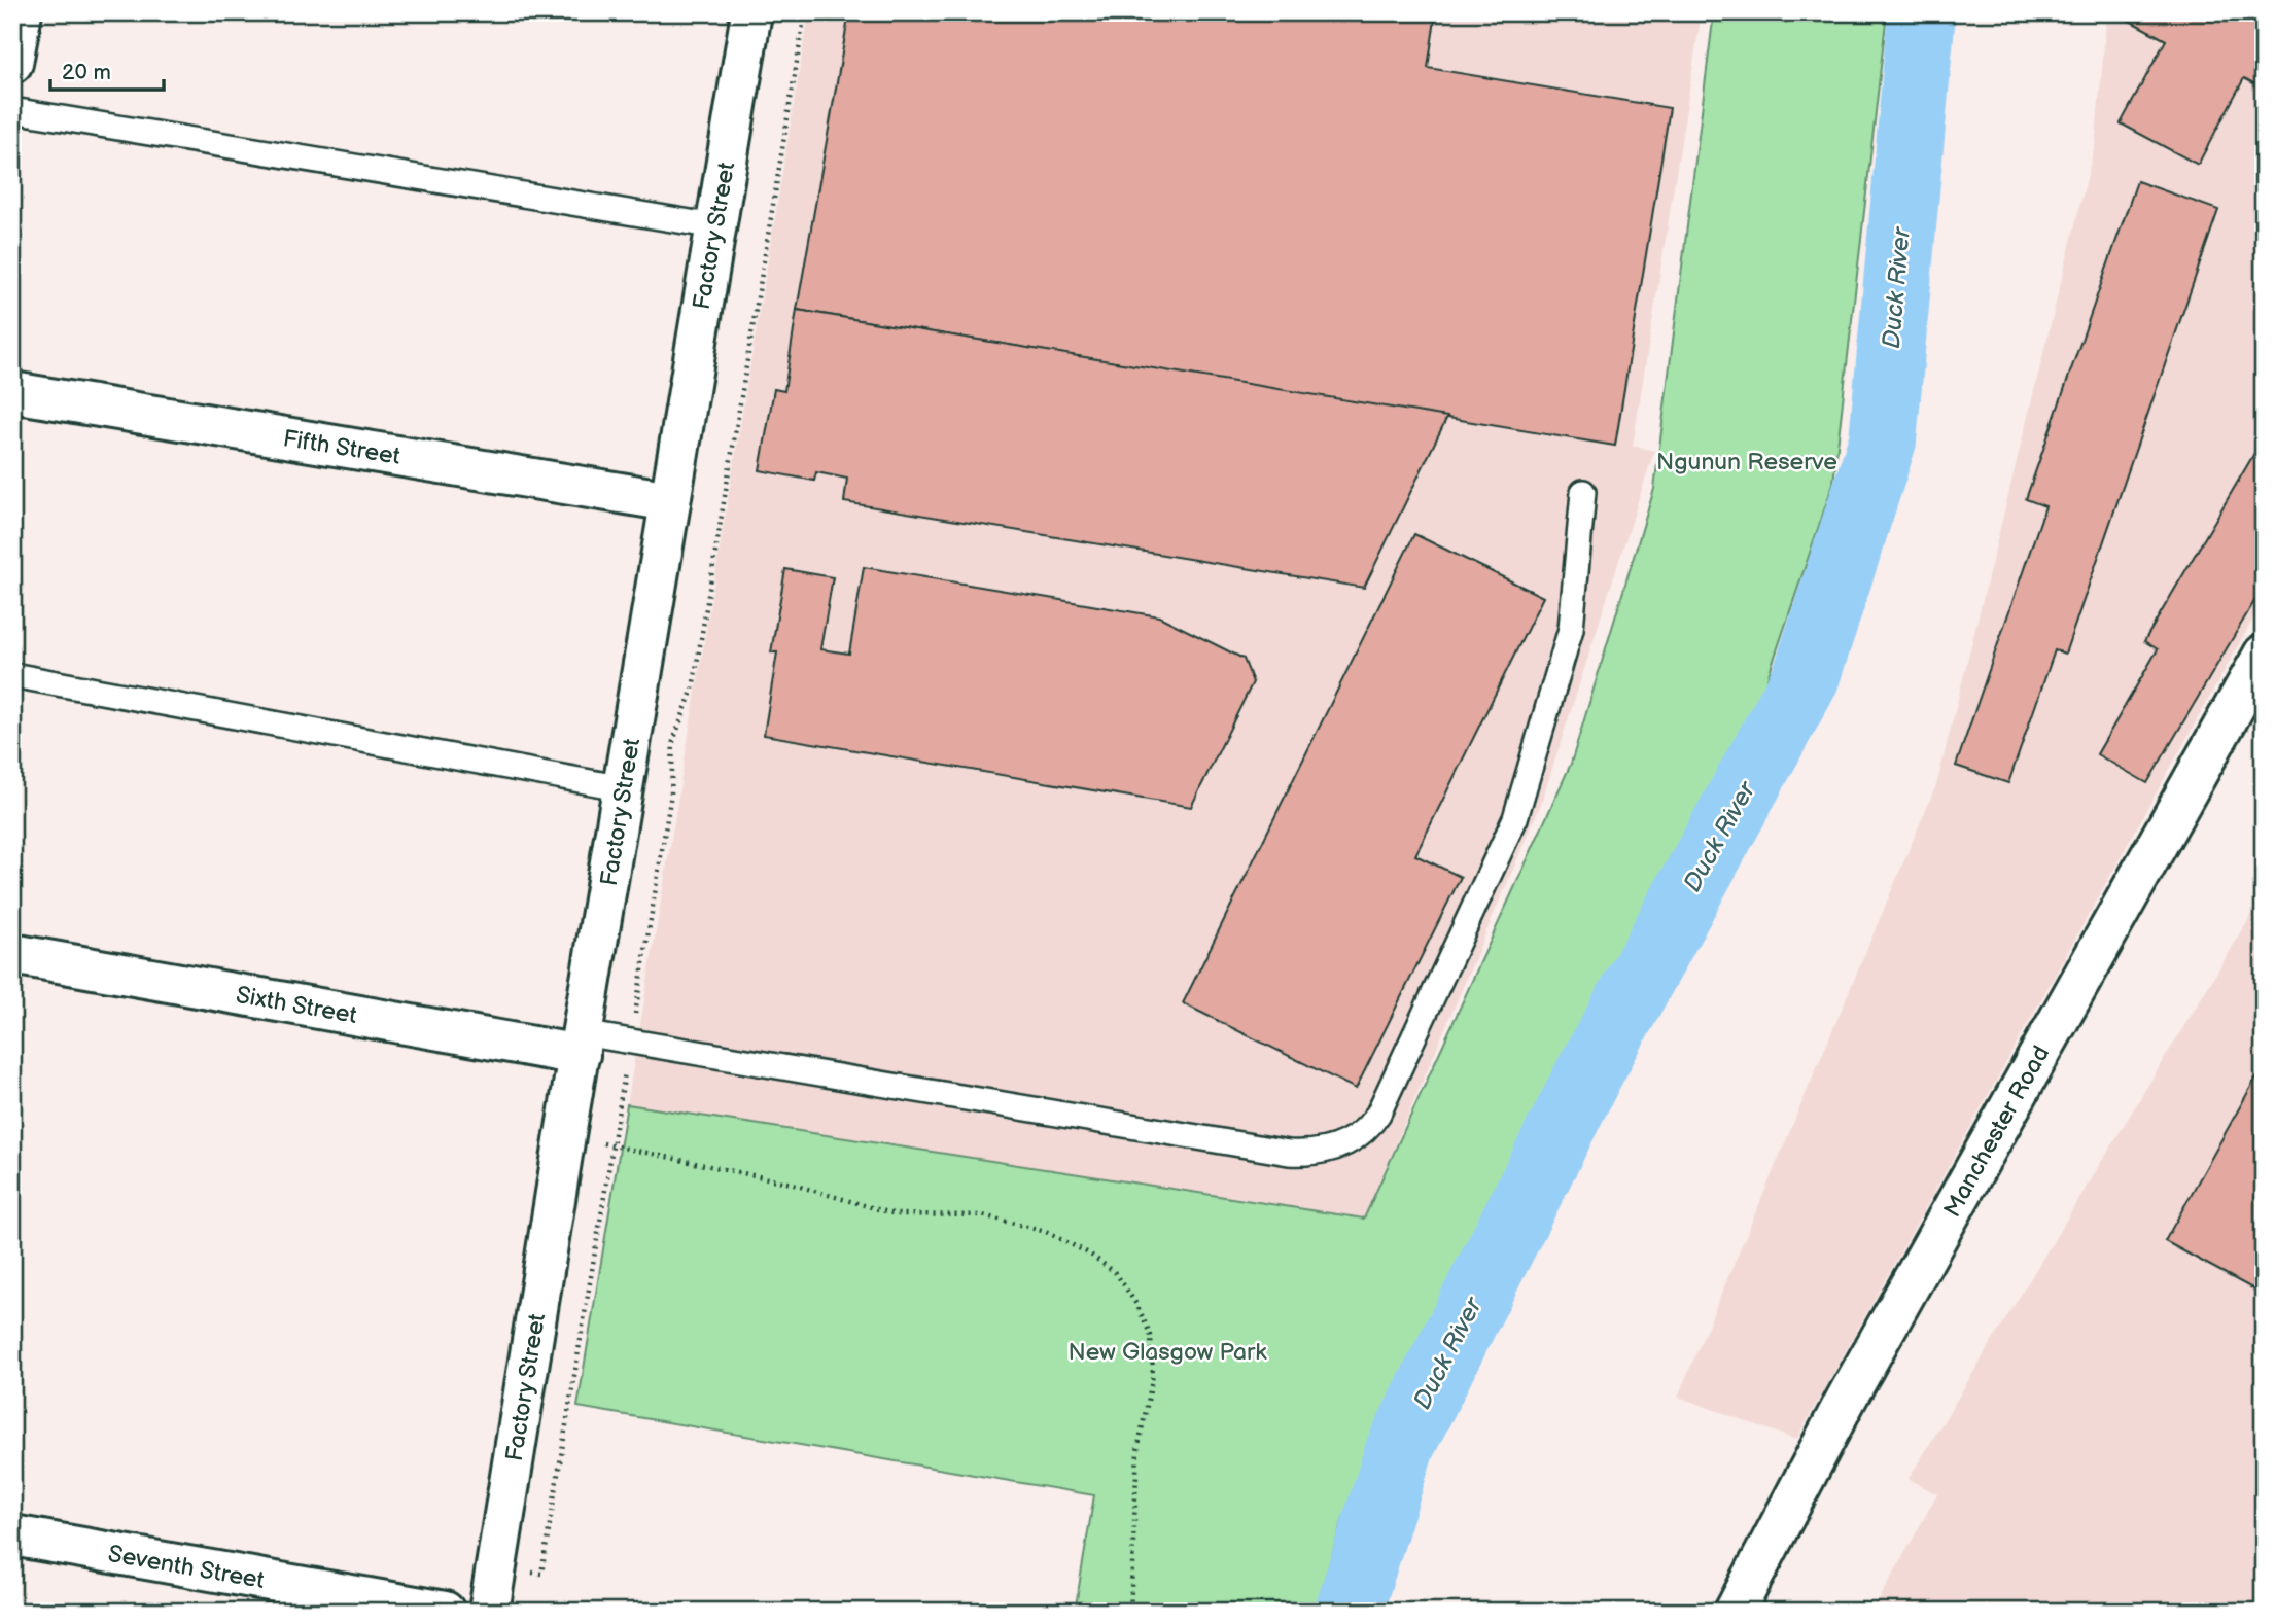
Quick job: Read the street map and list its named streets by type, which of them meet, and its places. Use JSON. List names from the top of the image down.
{
  "streets": {
    "street": [
      "Factory Street",
      "Fifth Street",
      "Sixth Street",
      "Manchester Road",
      "Seventh Street"
    ]
  },
  "crossings": [
    ["Factory Street", "Fifth Street"],
    ["Factory Street", "Sixth Street"]
  ],
  "water": ["Duck River"],
  "parks": ["Ngunun Reserve", "New Glasgow Park"],
  "scale_bar": "20 m"
}
